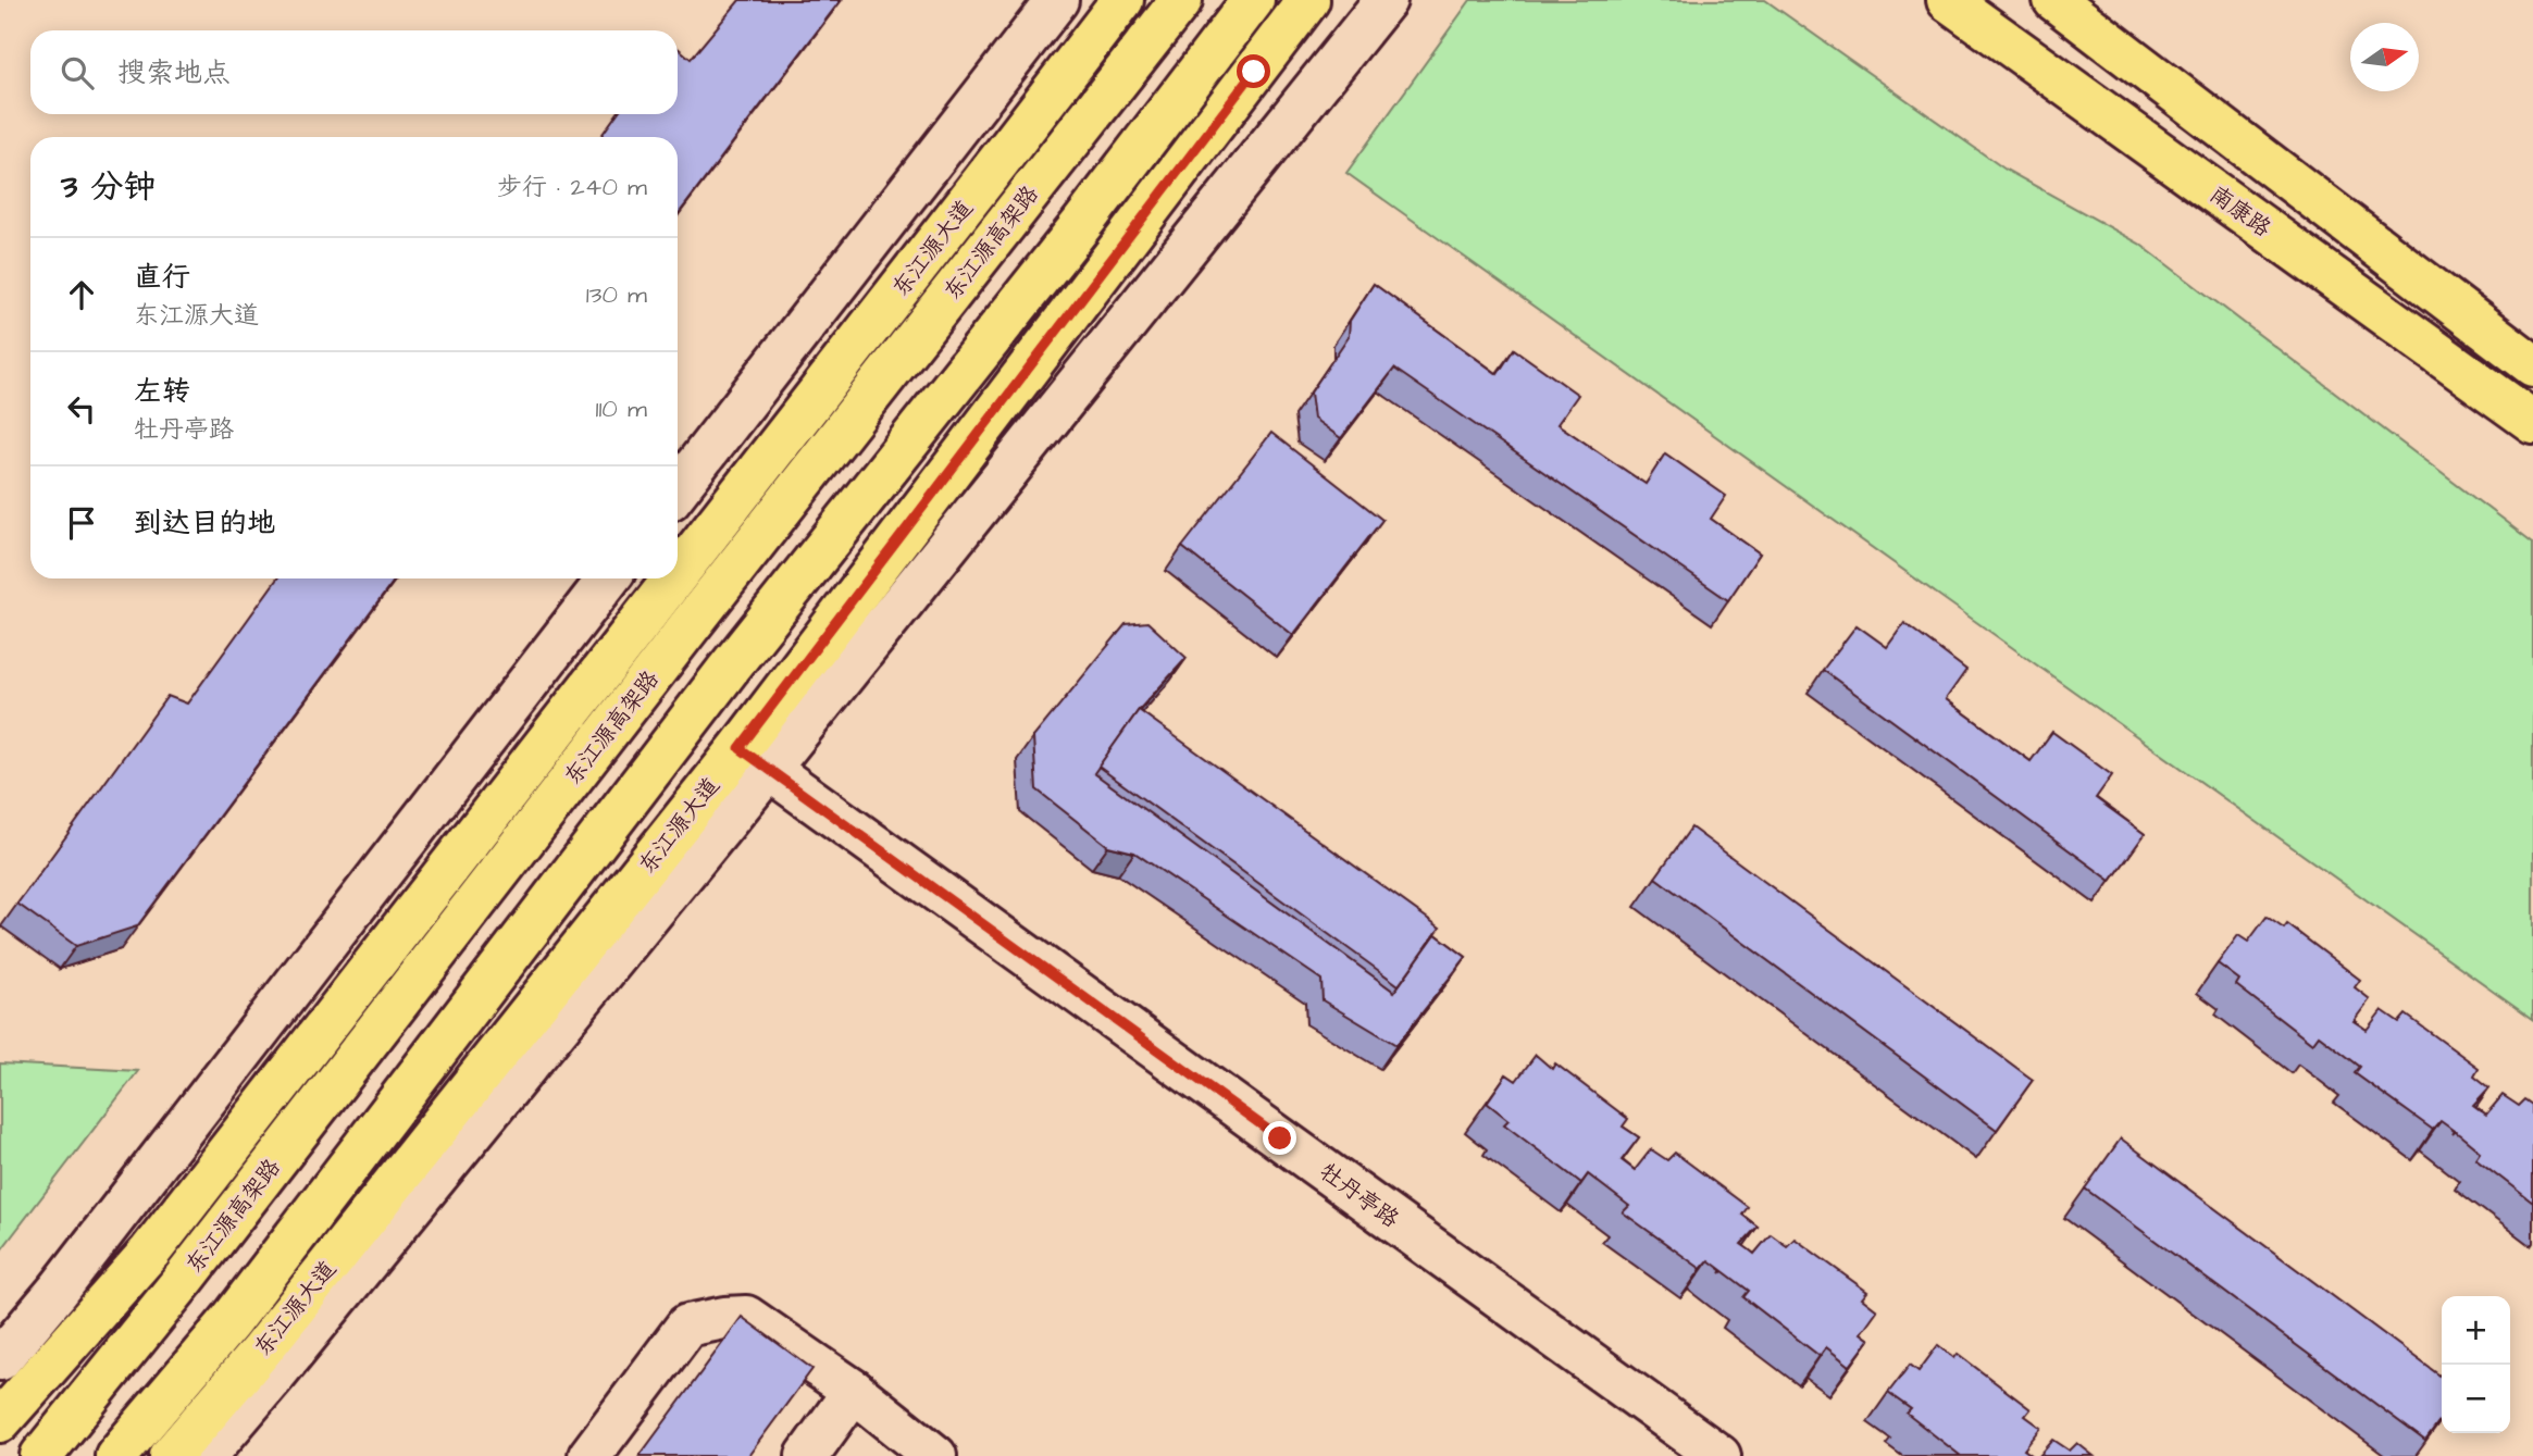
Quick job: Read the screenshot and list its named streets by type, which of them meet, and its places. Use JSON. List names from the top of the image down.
{
  "streets": {
    "main road": ["南康路", "东江源高架路", "东江源大道"],
    "street": ["牡丹亭路"]
  },
  "crossings": [
    ["东江源大道", "牡丹亭路"]
  ],
  "north": "right",
  "page": {
    "search": "搜索地点",
    "heading": ["3 分钟", "步行 · 240 m"],
    "list": [
      ["直行", "东江源大道", "130 m"],
      ["左转", "牡丹亭路", "110 m"],
      "到达目的地"
    ],
    "map_buttons": ["+", "−"]
  }
}
